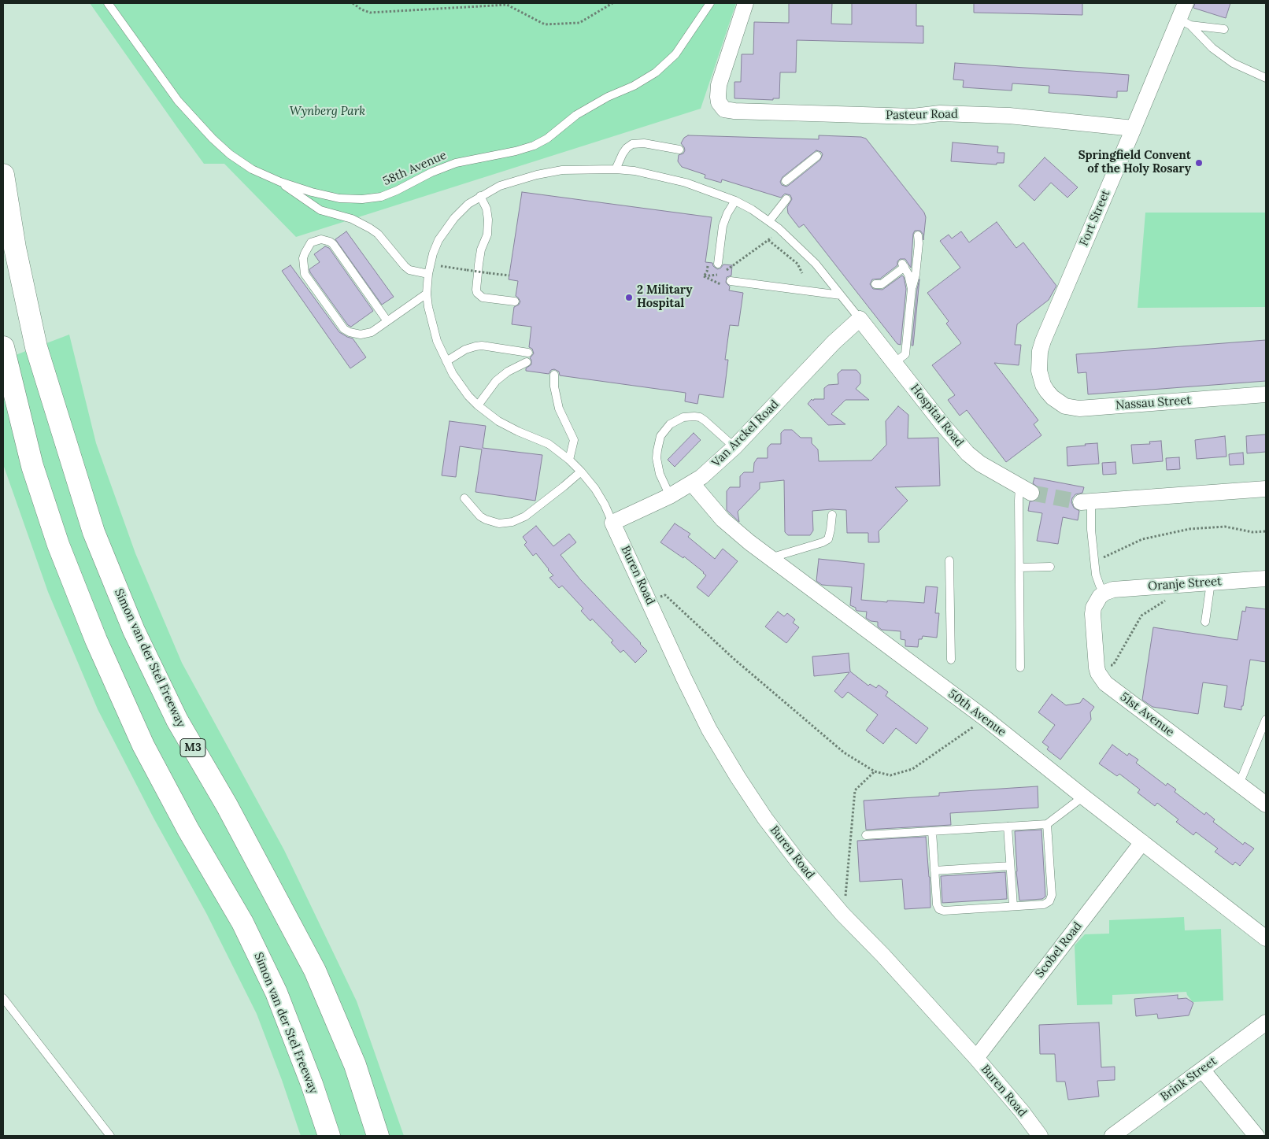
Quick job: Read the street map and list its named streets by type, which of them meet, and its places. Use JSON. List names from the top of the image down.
{
  "streets": {
    "highway": ["Simon van der Stel Freeway", "M3"],
    "street": [
      "Pasteur Road",
      "Fort Street",
      "Nassau Street",
      "Hospital Road",
      "Van Arckel Road",
      "Buren Road",
      "Oranje Street",
      "50th Avenue",
      "51st Avenue",
      "Scobel Road",
      "Brink Street"
    ],
    "lane": ["58th Avenue"]
  },
  "crossings": [
    ["Pasteur Road", "Fort Street"],
    ["Fort Street", "Nassau Street"],
    ["Hospital Road", "Van Arckel Road"],
    ["Van Arckel Road", "Buren Road"],
    ["Van Arckel Road", "50th Avenue"],
    ["Buren Road", "Scobel Road"],
    ["Oranje Street", "51st Avenue"],
    ["50th Avenue", "Scobel Road"]
  ],
  "parks": ["Wynberg Park"],
  "places": ["Springfield Convent of the Holy Rosary", "2 Military Hospital"]
}
